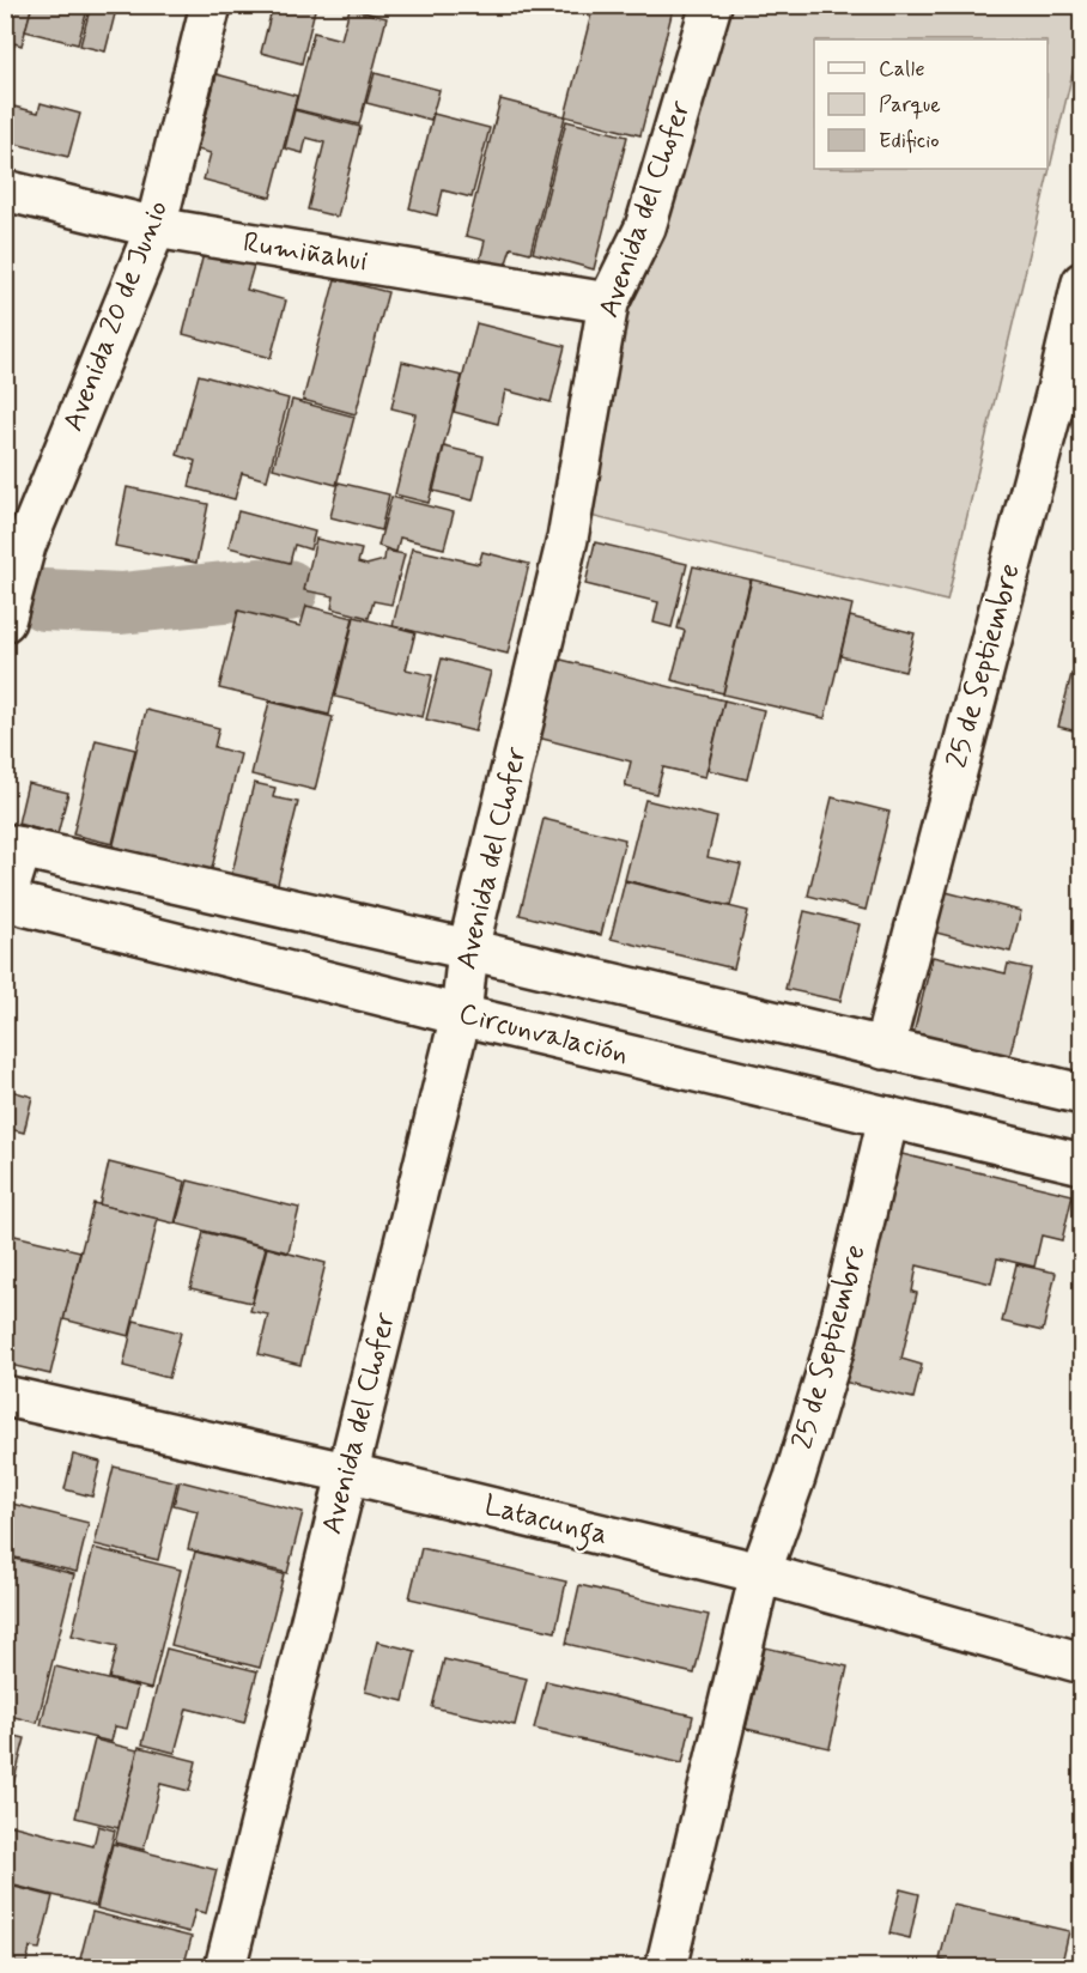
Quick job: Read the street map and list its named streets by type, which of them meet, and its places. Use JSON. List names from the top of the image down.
{
  "streets": {
    "street": [
      "Avenida del Chofer",
      "Rumiñahui",
      "Avenida 20 de Junio",
      "25 de Septiembre",
      "Circunvalación",
      "Latacunga"
    ]
  },
  "crossings": [
    ["Avenida del Chofer", "Rumiñahui"],
    ["Avenida del Chofer", "Circunvalación"],
    ["Avenida del Chofer", "Latacunga"],
    ["Rumiñahui", "Avenida 20 de Junio"],
    ["25 de Septiembre", "Circunvalación"],
    ["25 de Septiembre", "Latacunga"]
  ],
  "legend": ["Calle", "Parque", "Edificio"]
}
